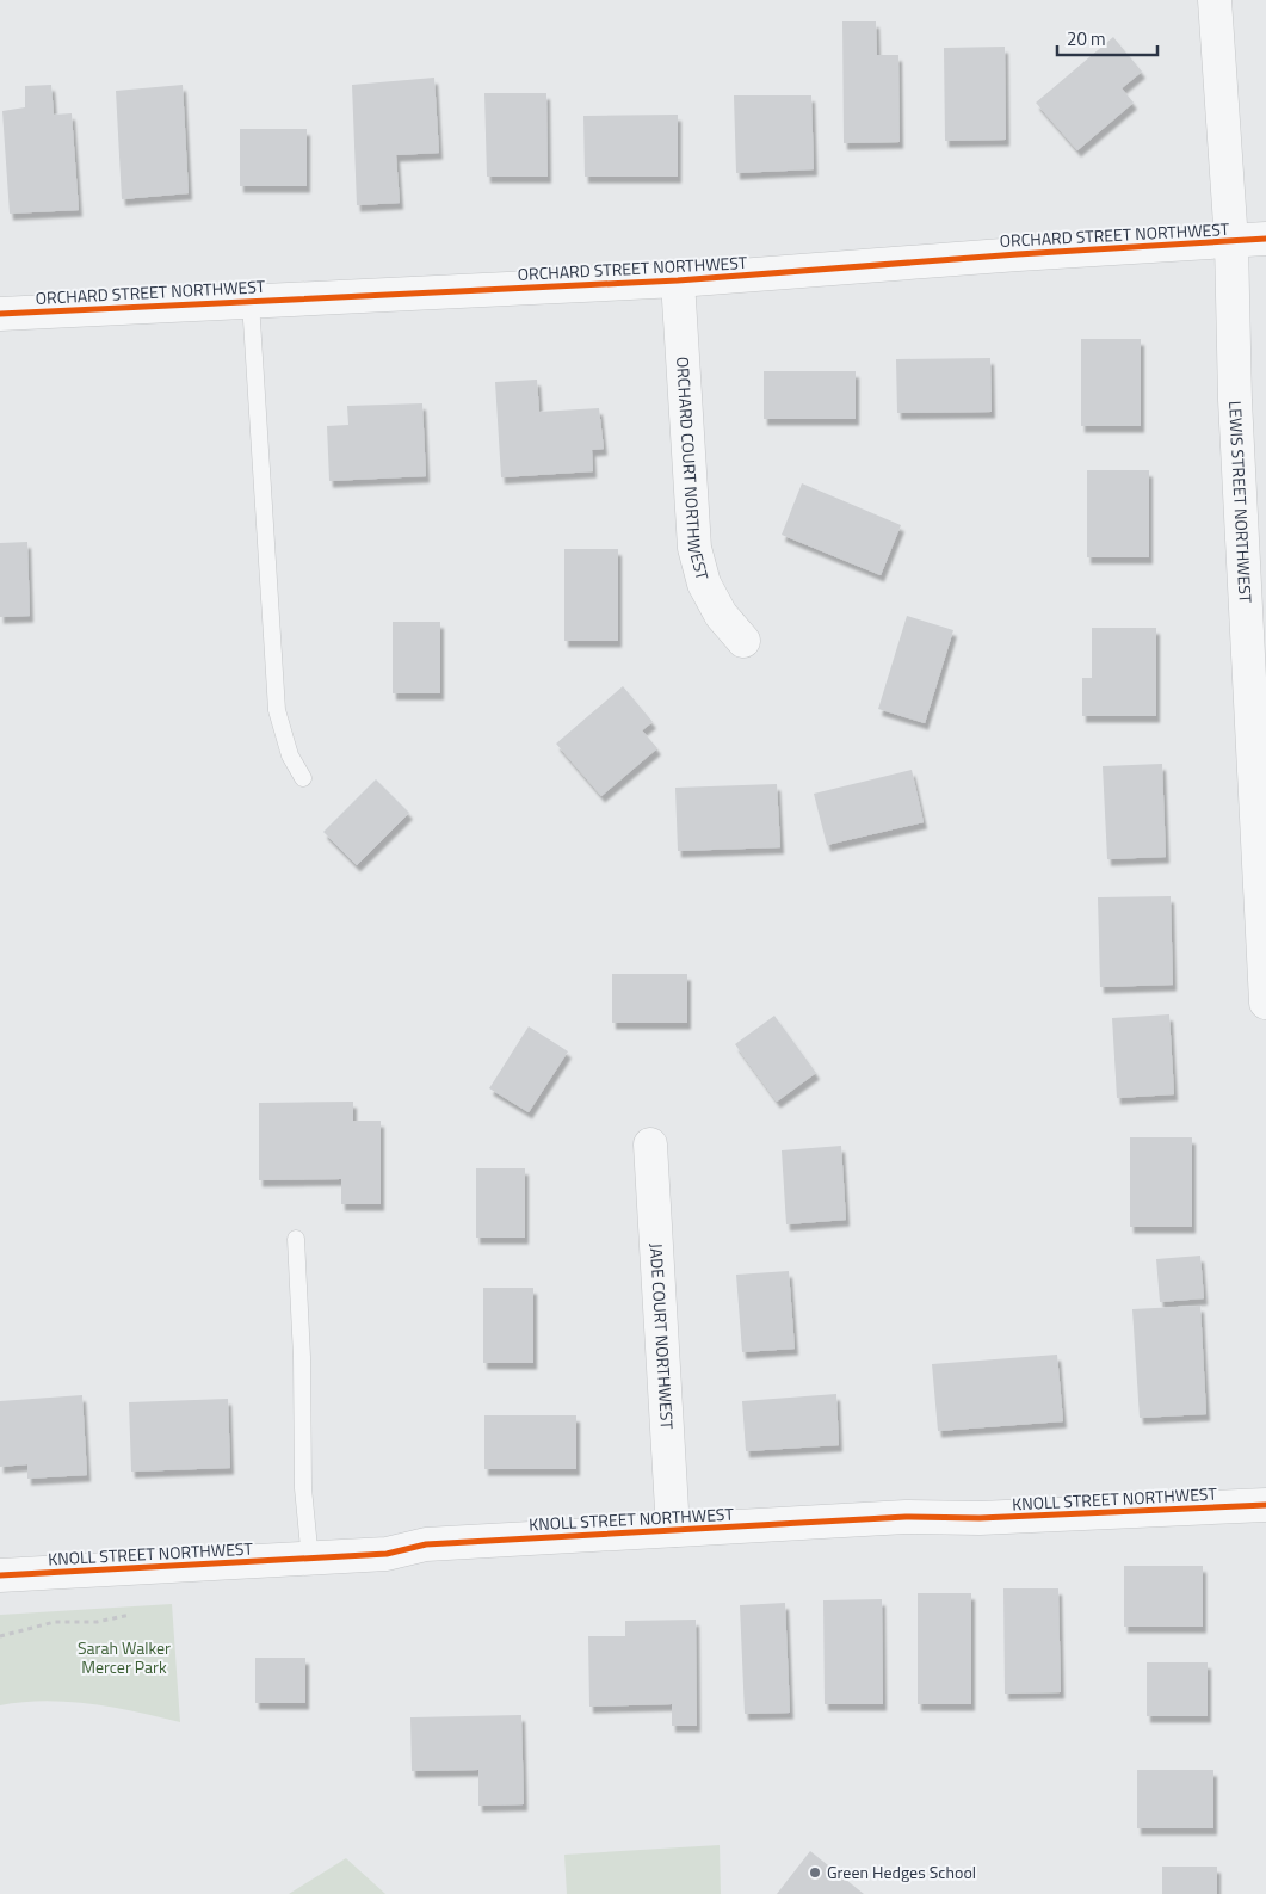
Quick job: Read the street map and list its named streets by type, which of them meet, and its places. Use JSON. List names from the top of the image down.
{
  "streets": {
    "street": [
      "ORCHARD STREET NORTHWEST",
      "ORCHARD COURT NORTHWEST",
      "LEWIS STREET NORTHWEST",
      "JADE COURT NORTHWEST",
      "KNOLL STREET NORTHWEST"
    ]
  },
  "crossings": [
    ["ORCHARD STREET NORTHWEST", "ORCHARD COURT NORTHWEST"],
    ["ORCHARD STREET NORTHWEST", "LEWIS STREET NORTHWEST"],
    ["JADE COURT NORTHWEST", "KNOLL STREET NORTHWEST"]
  ],
  "parks": ["Sarah Walker Mercer Park"],
  "places": ["Green Hedges School"],
  "scale_bar": "20 m"
}
